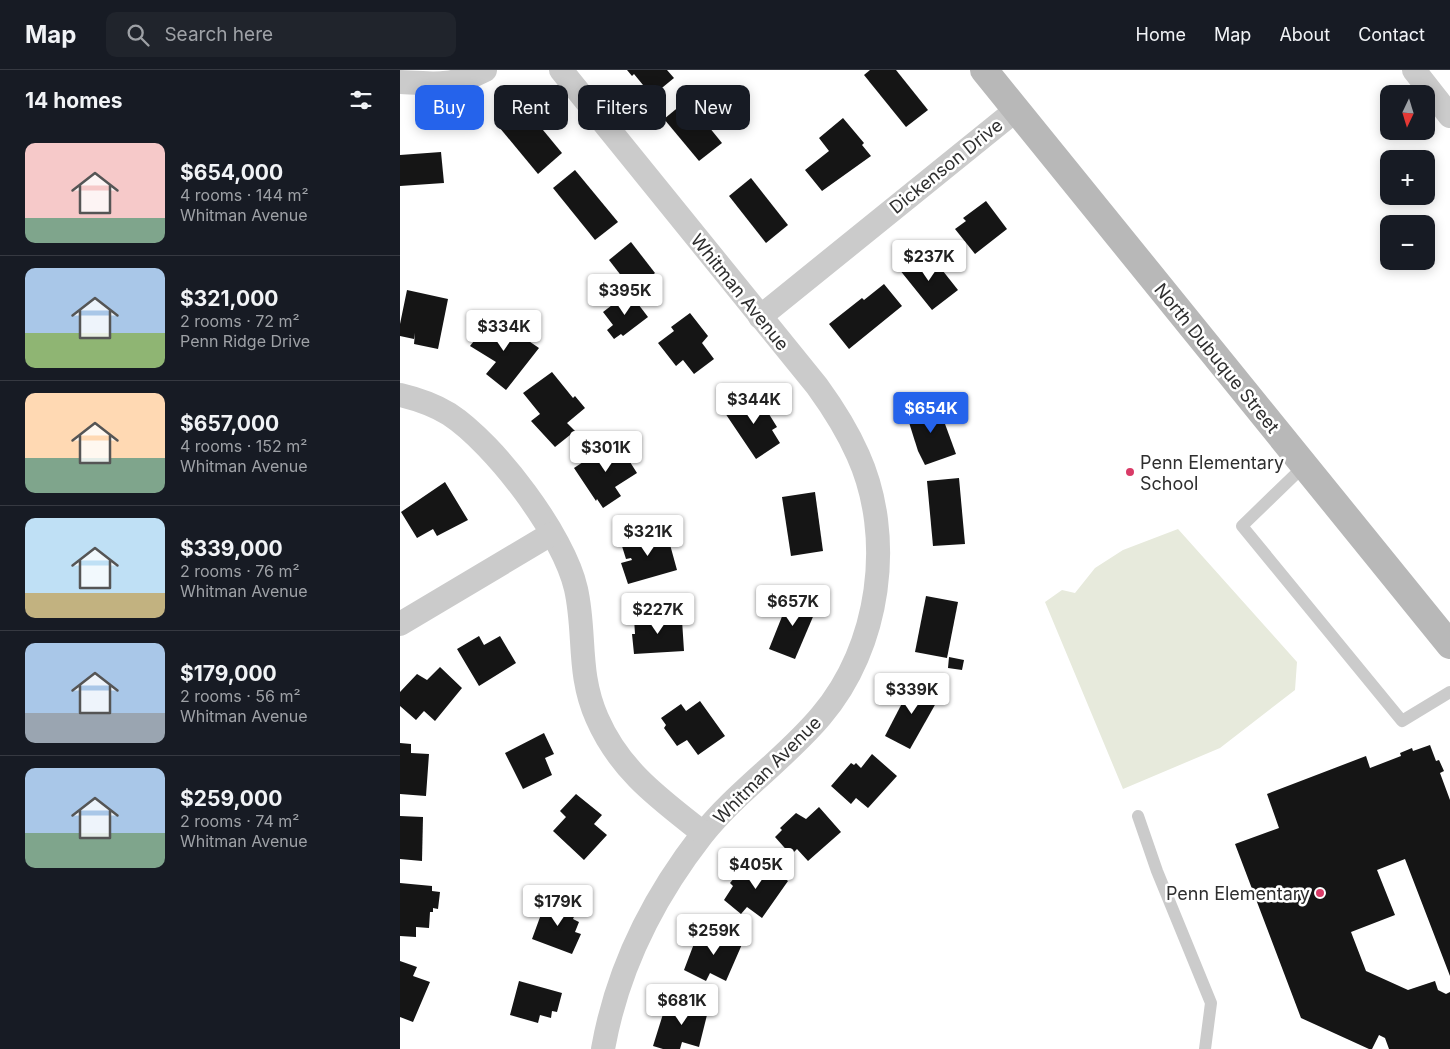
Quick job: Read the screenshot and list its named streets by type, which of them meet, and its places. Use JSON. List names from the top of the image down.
{
  "streets": {
    "main road": ["North Dubuque Street"],
    "street": ["Dickenson Drive", "Whitman Avenue"]
  },
  "crossings": [
    ["Dickenson Drive", "Whitman Avenue"],
    ["Dickenson Drive", "North Dubuque Street"]
  ],
  "places": ["Penn Elementary School", "Penn Elementary"],
  "north": "bottom",
  "page": {
    "header": "Map",
    "search": "Search here",
    "nav": [
      "Home",
      "Map",
      "About",
      "Contact"
    ],
    "heading": "14 homes",
    "map_buttons": ["+", "−"],
    "chip": [
      "Buy",
      "Rent",
      "Filters",
      "New"
    ],
    "list": [
      {
        "name": "$654,000",
        "note": "4 rooms · 144 m² · Whitman Avenue"
      },
      {
        "name": "$321,000",
        "note": "2 rooms · 72 m² · Penn Ridge Drive"
      },
      {
        "name": "$657,000",
        "note": "4 rooms · 152 m² · Whitman Avenue"
      },
      {
        "name": "$339,000",
        "note": "2 rooms · 76 m² · Whitman Avenue"
      },
      {
        "name": "$179,000",
        "note": "2 rooms · 56 m² · Whitman Avenue"
      },
      {
        "name": "$259,000",
        "note": "2 rooms · 74 m² · Whitman Avenue"
      }
    ],
    "price": [
      "$237K",
      "$395K",
      "$334K",
      "$344K",
      "$654K",
      "$301K",
      "$321K",
      "$657K",
      "$227K",
      "$339K",
      "$405K",
      "$179K",
      "$259K",
      "$681K"
    ]
  }
}
